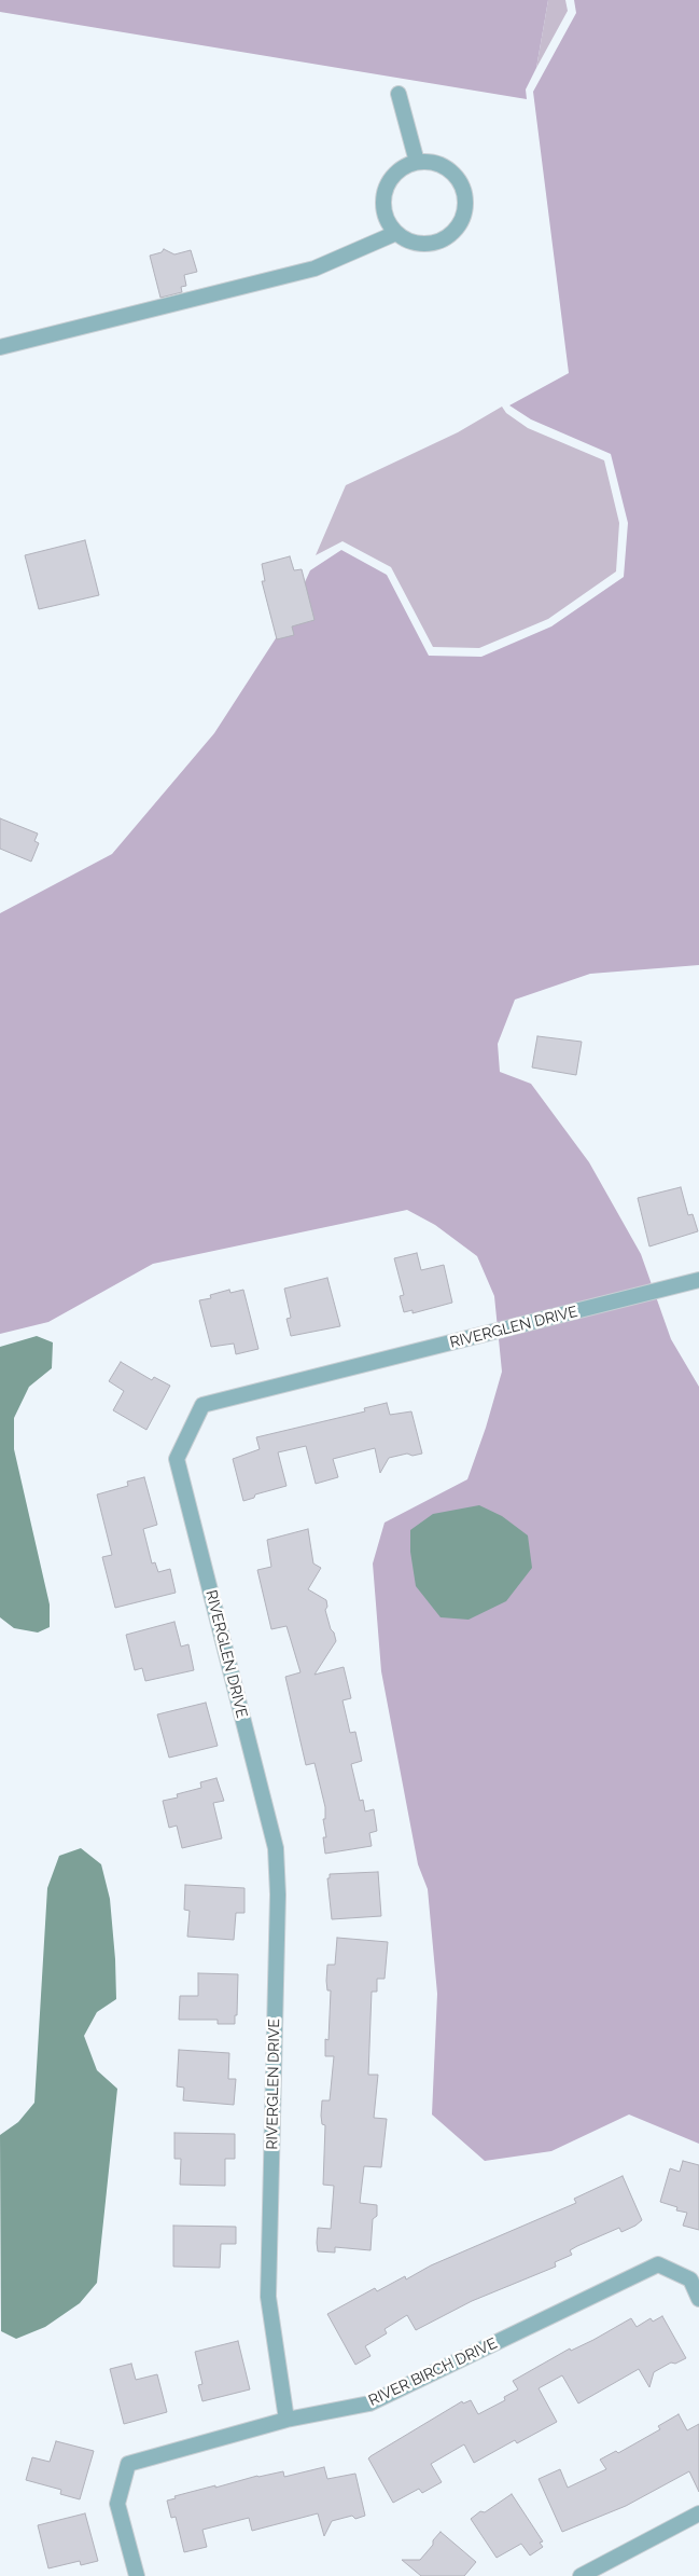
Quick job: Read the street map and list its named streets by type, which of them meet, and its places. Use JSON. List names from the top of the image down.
{
  "streets": {
    "street": ["RIVERGLEN DRIVE", "RIVER BIRCH DRIVE"]
  },
  "crossings": [
    ["RIVERGLEN DRIVE", "RIVER BIRCH DRIVE"]
  ]
}
